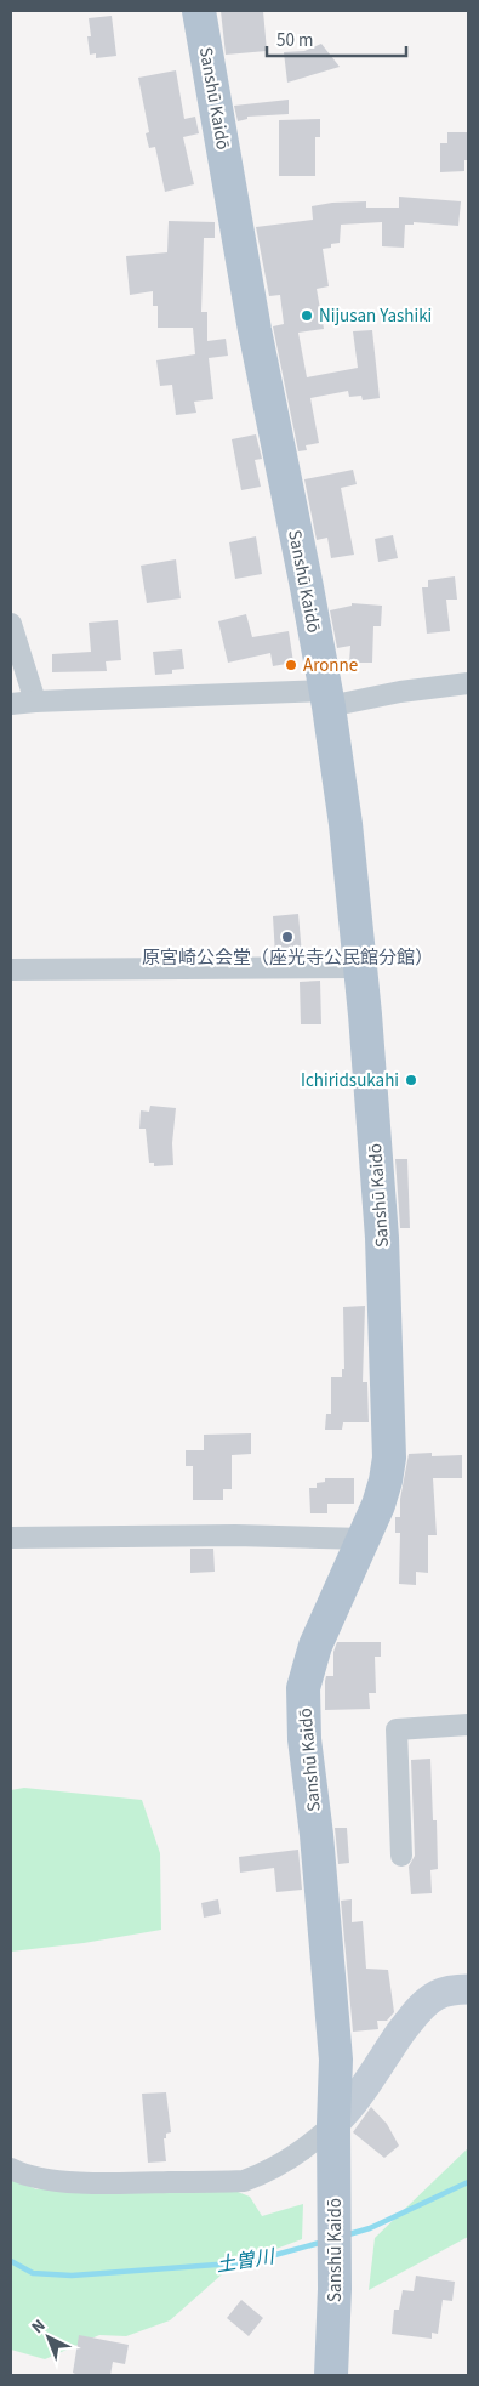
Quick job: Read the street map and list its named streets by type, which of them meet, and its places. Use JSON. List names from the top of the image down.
{
  "streets": {
    "main road": ["Sanshū Kaidō"]
  },
  "water": ["土曽川"],
  "places": [
    "Nijusan Yashiki",
    "Aronne",
    "原宮崎公会堂（座光寺公民館分館）",
    "Ichiridsukahi"
  ],
  "scale_bar": "50 m",
  "north": "top left"
}
